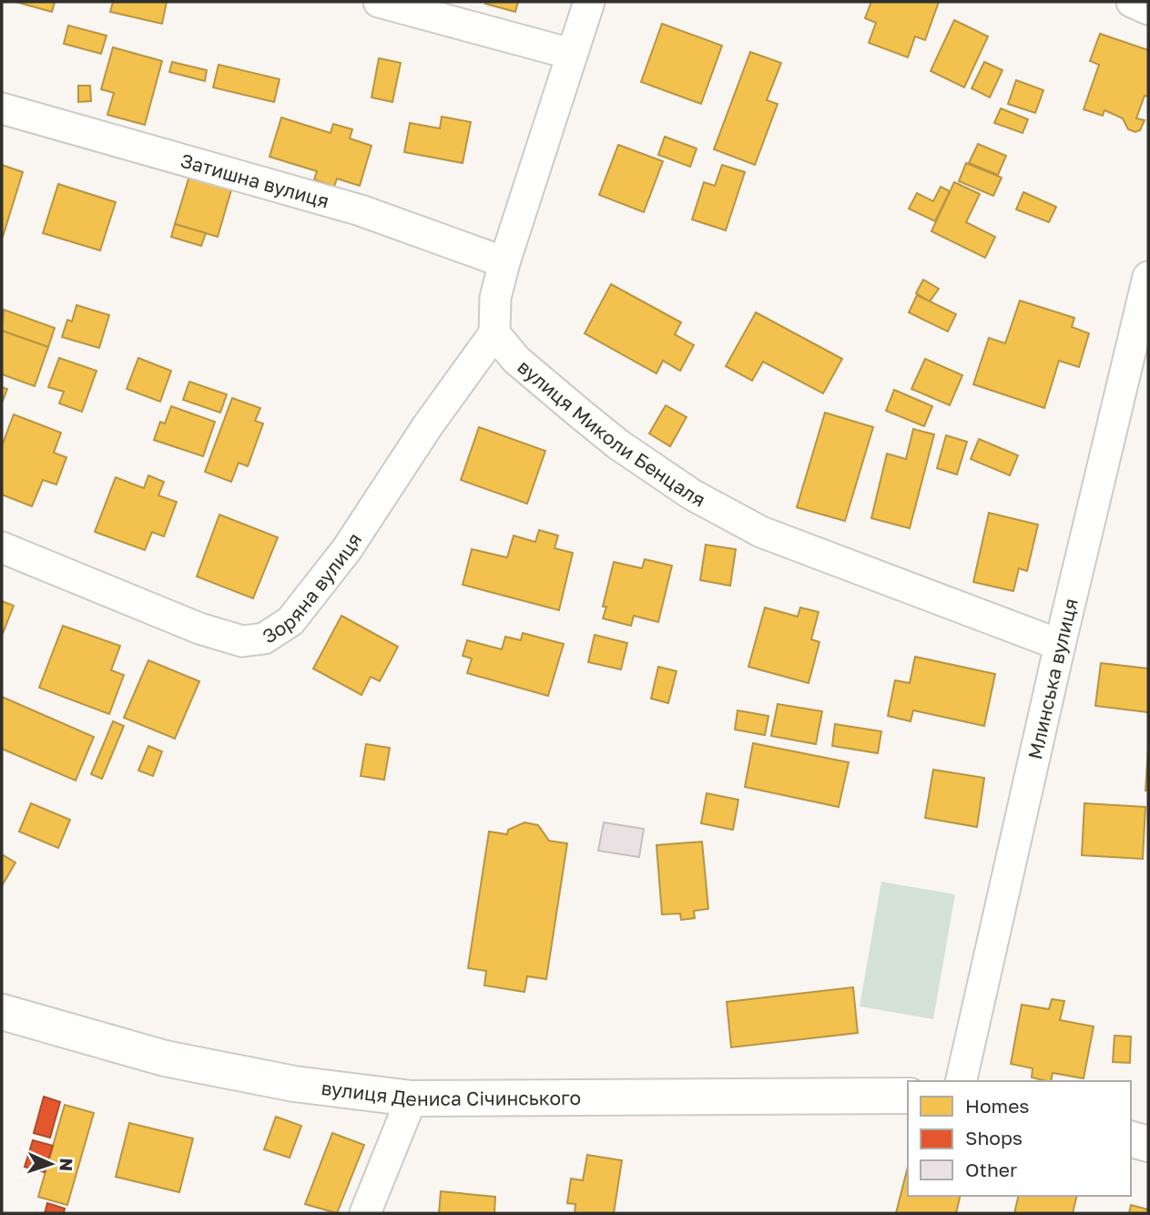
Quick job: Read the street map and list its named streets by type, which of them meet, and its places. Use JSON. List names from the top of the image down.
{
  "streets": {
    "street": [
      "Затишна вулиця",
      "вулиця Миколи Бенцаля",
      "Зоряна вулиця",
      "Млинська вулиця",
      "вулиця Дениса Січинського"
    ]
  },
  "crossings": [
    ["вулиця Миколи Бенцаля", "Зоряна вулиця"],
    ["вулиця Миколи Бенцаля", "Млинська вулиця"]
  ],
  "legend": ["Homes", "Shops", "Other"],
  "north": "right"
}
